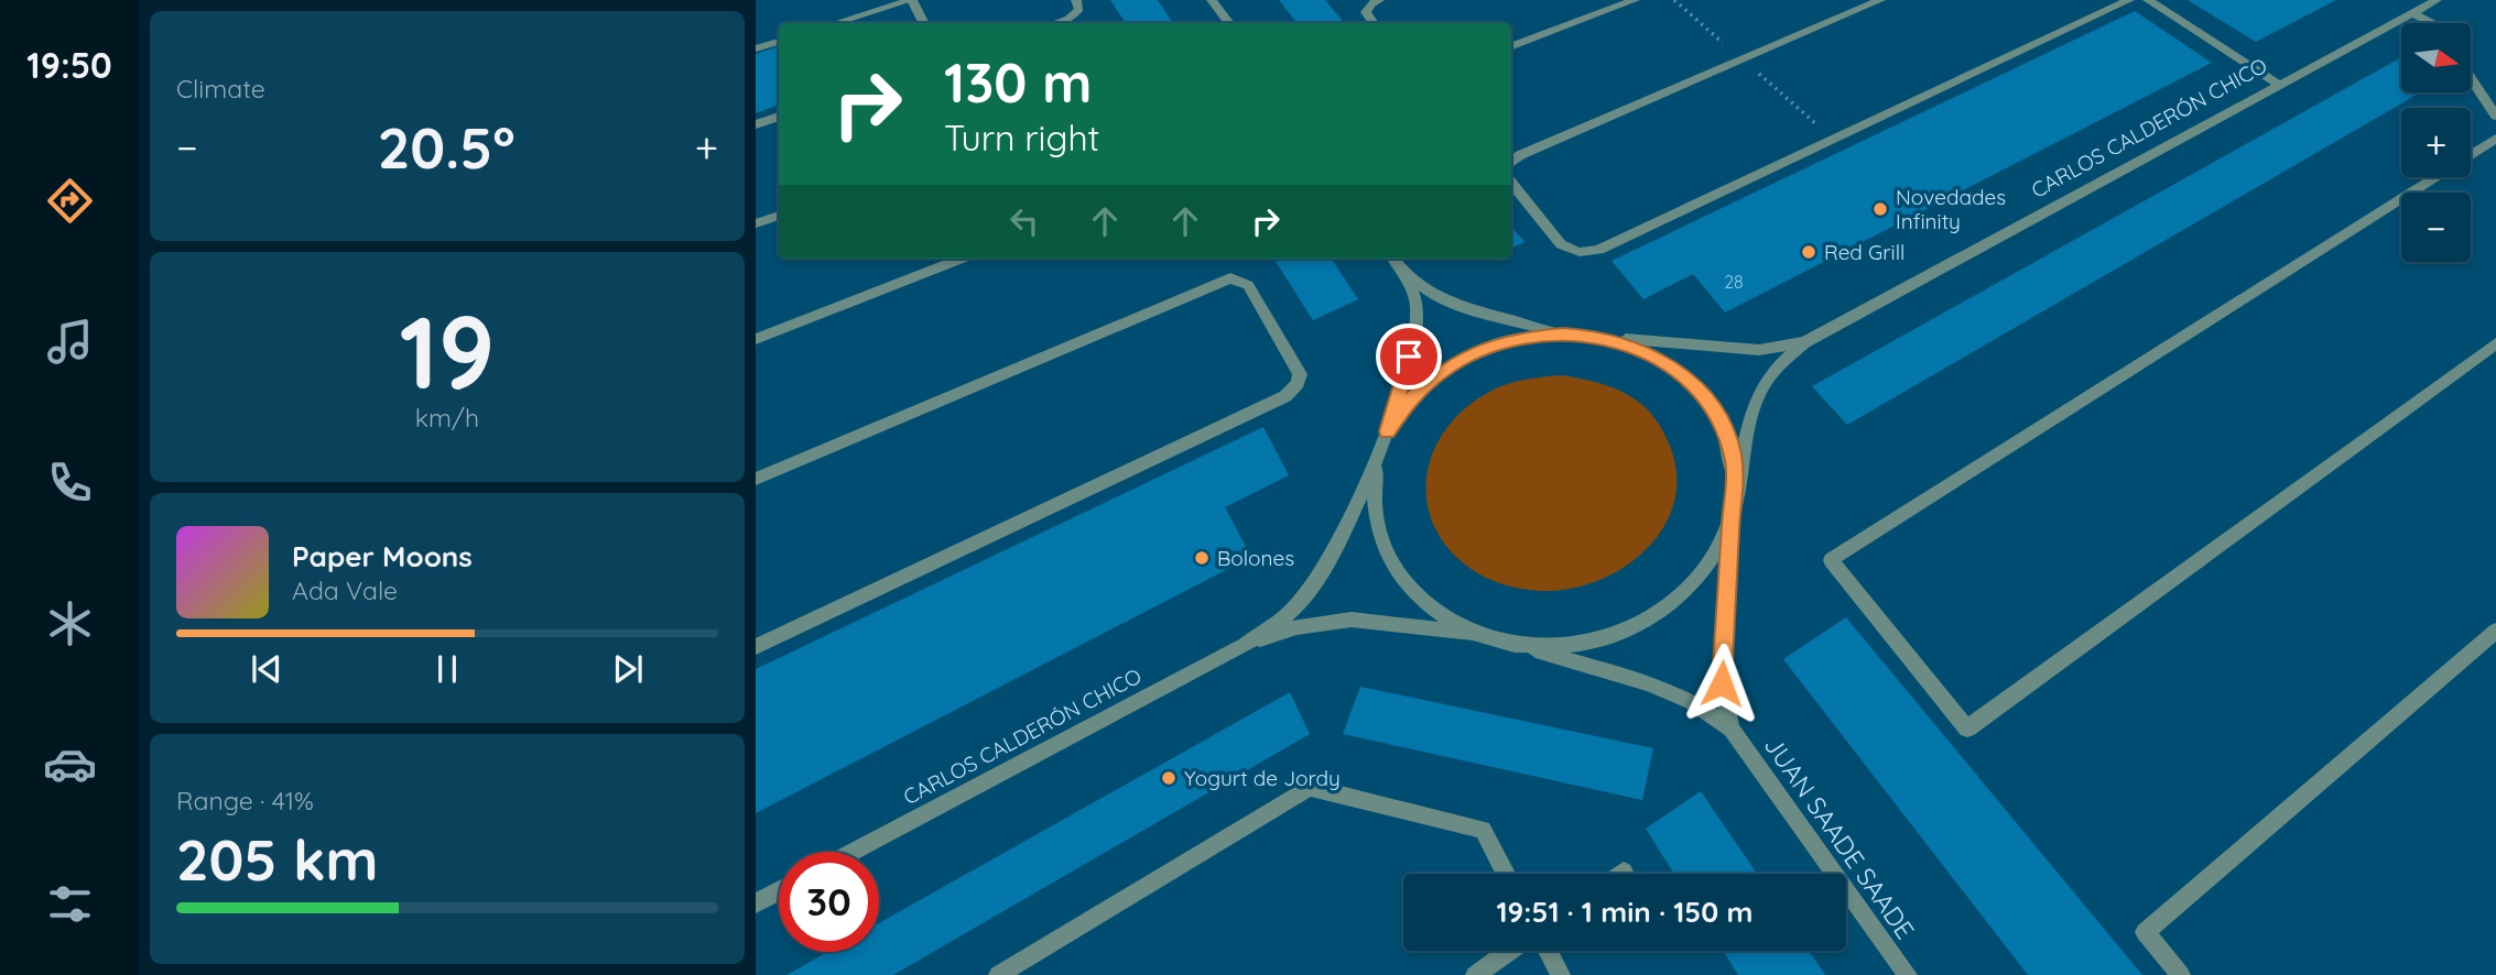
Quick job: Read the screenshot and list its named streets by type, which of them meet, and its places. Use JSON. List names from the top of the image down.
{
  "streets": {
    "street": ["CARLOS CALDERÓN CHICO", "JUAN SAADE SAADE"]
  },
  "places": [
    "Novedades Infinity",
    "Red Grill",
    "Bolones",
    "Yogurt de Jordy"
  ],
  "house_numbers": ["28"],
  "north": "right",
  "page": {
    "tabs": "19:50",
    "tile": [
      "Climate",
      ["19", "km/h"],
      ["Range · 41%", "205 km"]
    ],
    "map_buttons": ["+", "−"],
    "turn": ["130 m", "Turn right"],
    "heat": ["−", "20.5°", "+"],
    "song": ["Paper Moons", "Ada Vale"],
    "limit": "30",
    "trip": "19:51 · 1 min · 150 m"
  }
}
